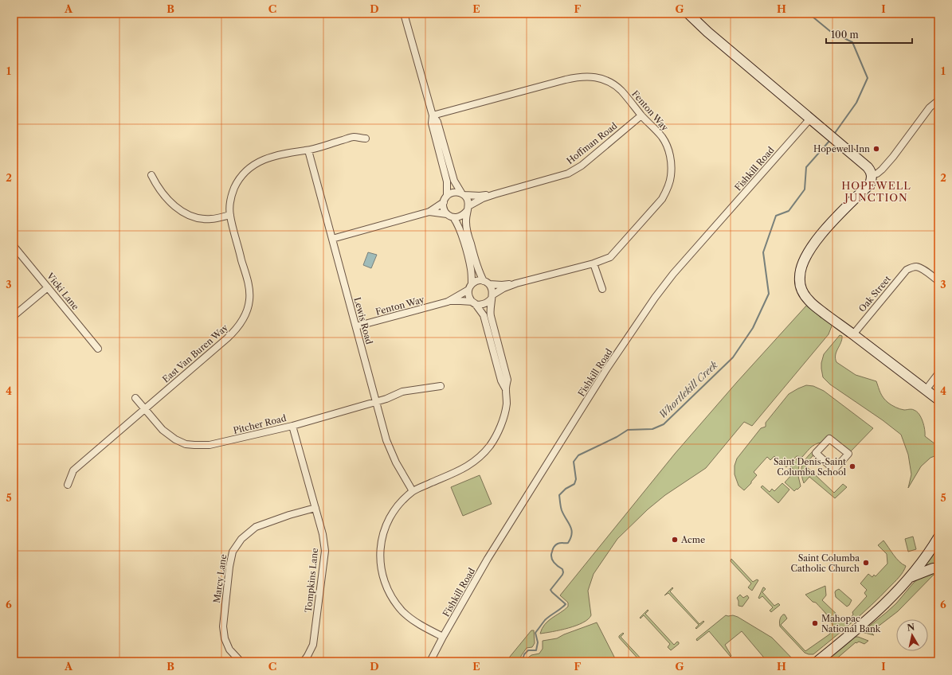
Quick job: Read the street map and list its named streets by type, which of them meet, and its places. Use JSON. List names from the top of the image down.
{
  "streets": {
    "street": [
      "Fenton Way",
      "Hoffman Road",
      "Fishkill Road",
      "Vicki Lane",
      "Oak Street",
      "Lewis Road",
      "East Van Buren Way",
      "Pitcher Road",
      "Marcy Lane",
      "Tompkins Lane"
    ]
  },
  "crossings": [
    ["Fenton Way", "Hoffman Road"],
    ["Fenton Way", "Lewis Road"],
    ["Lewis Road", "East Van Buren Way"],
    ["Lewis Road", "Pitcher Road"],
    ["East Van Buren Way", "Pitcher Road"],
    ["Pitcher Road", "Tompkins Lane"],
    ["Marcy Lane", "Tompkins Lane"]
  ],
  "districts": ["HOPEWELL JUNCTION"],
  "water": ["Whortlekill Creek"],
  "places": [
    "Hopewell Inn",
    "Saint Denis-Saint Columba School",
    "Acme",
    "Saint Columba Catholic Church",
    "Mahopac National Bank"
  ],
  "scale_bar": "100 m",
  "north": "top",
  "grid": {
    "columns": [
      "A",
      "B",
      "C",
      "D",
      "E",
      "F",
      "G",
      "H",
      "I"
    ],
    "rows": [
      "1",
      "2",
      "3",
      "4",
      "5",
      "6"
    ]
  }
}
